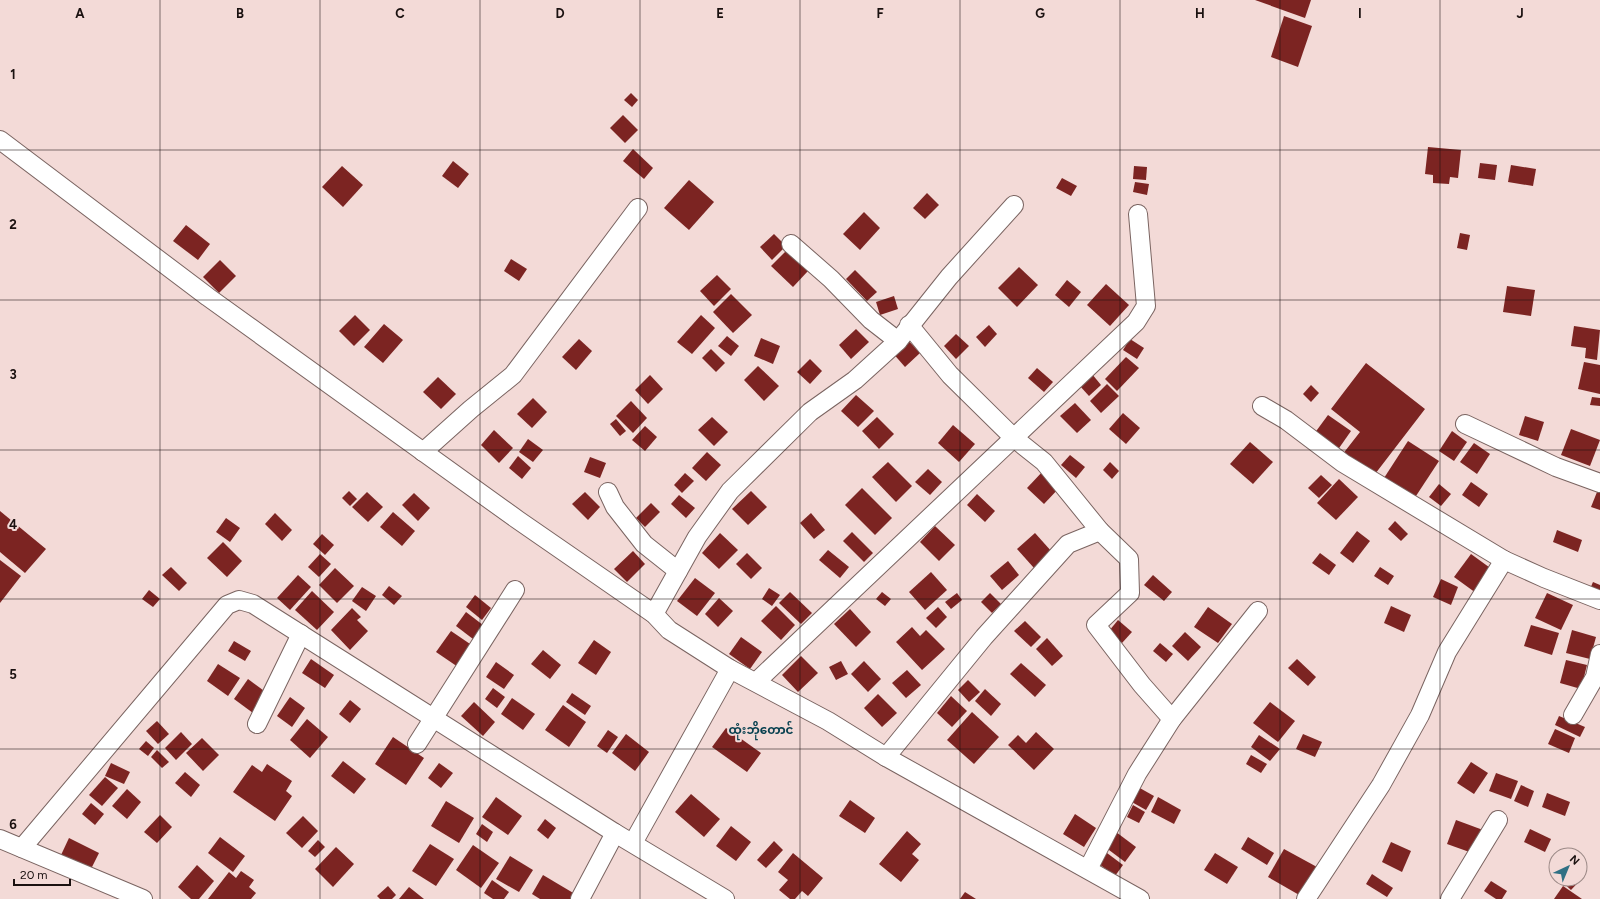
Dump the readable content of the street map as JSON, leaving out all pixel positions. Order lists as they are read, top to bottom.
{
  "districts": ["ထုံးဘိုတောင်"],
  "scale_bar": "20 m",
  "north": "top right",
  "grid": {
    "columns": [
      "A",
      "B",
      "C",
      "D",
      "E",
      "F",
      "G",
      "H",
      "I",
      "J"
    ],
    "rows": [
      "1",
      "2",
      "3",
      "4",
      "5",
      "6"
    ]
  }
}
